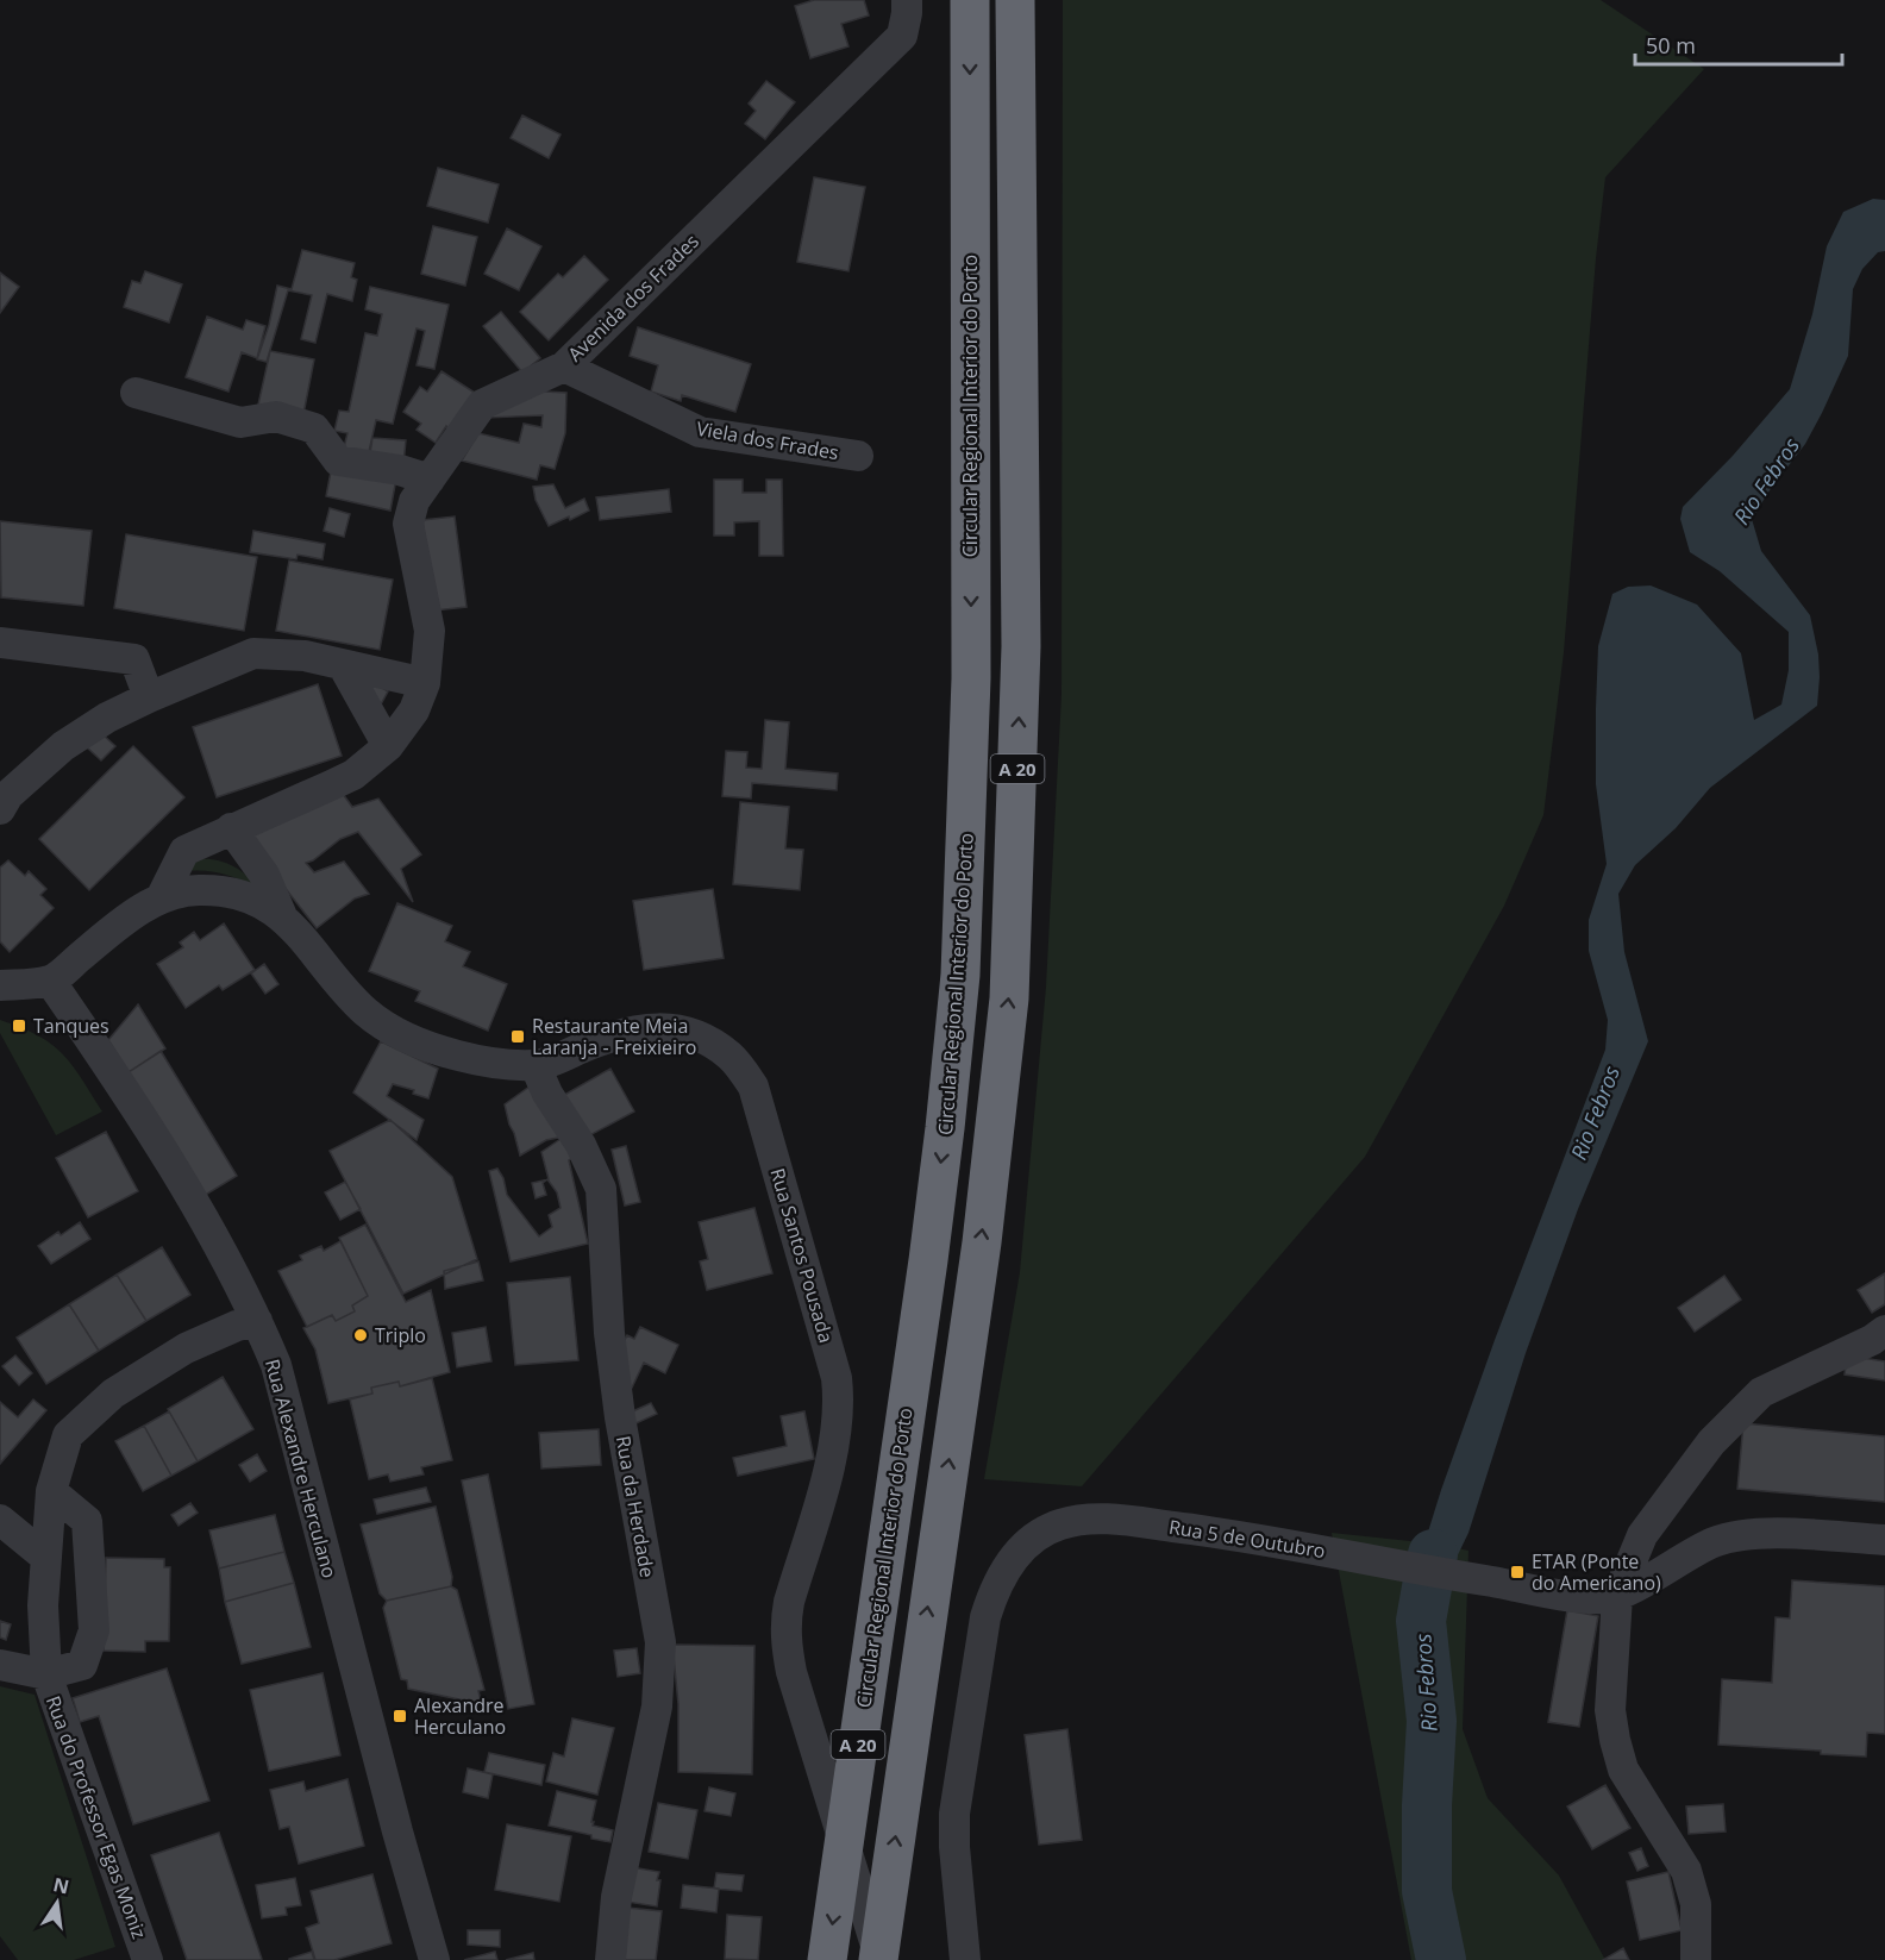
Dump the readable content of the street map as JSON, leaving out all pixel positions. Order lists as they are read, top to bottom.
{
  "streets": {
    "highway": ["Circular Regional Interior do Porto", "A 20"],
    "street": [
      "Avenida dos Frades",
      "Viela dos Frades",
      "Rua Santos Pousada",
      "Rua Alexandre Herculano",
      "Rua da Herdade",
      "Rua 5 de Outubro",
      "Rua do Professor Egas Moniz"
    ]
  },
  "crossings": [
    ["Avenida dos Frades", "Viela dos Frades"],
    ["Avenida dos Frades", "Rua Santos Pousada"],
    ["A 20", "Rua Santos Pousada"],
    ["Rua Santos Pousada", "Rua Alexandre Herculano"],
    ["Rua Santos Pousada", "Rua da Herdade"],
    ["Rua Alexandre Herculano", "Rua do Professor Egas Moniz"]
  ],
  "water": ["Rio Febros"],
  "places": {
    "transit": [
      "Tanques",
      "Restaurante Meia Laranja - Freixieiro",
      "ETAR (Ponte do Americano)",
      "Alexandre Herculano"
    ],
    "other": ["Triplo"]
  },
  "scale_bar": "50 m",
  "north": "top"
}
